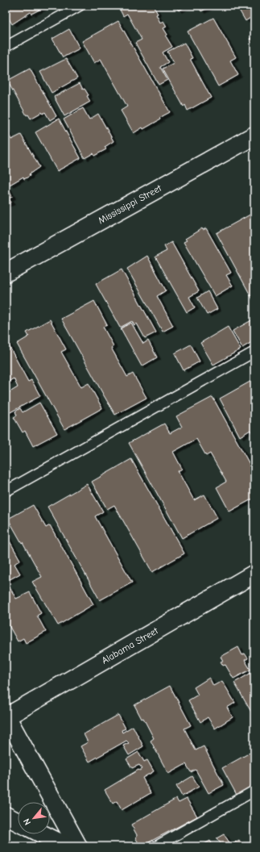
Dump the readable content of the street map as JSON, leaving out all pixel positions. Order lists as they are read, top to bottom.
{
  "streets": {
    "street": ["Mississippi Street", "Alabama Street"]
  },
  "north": "bottom left"
}
